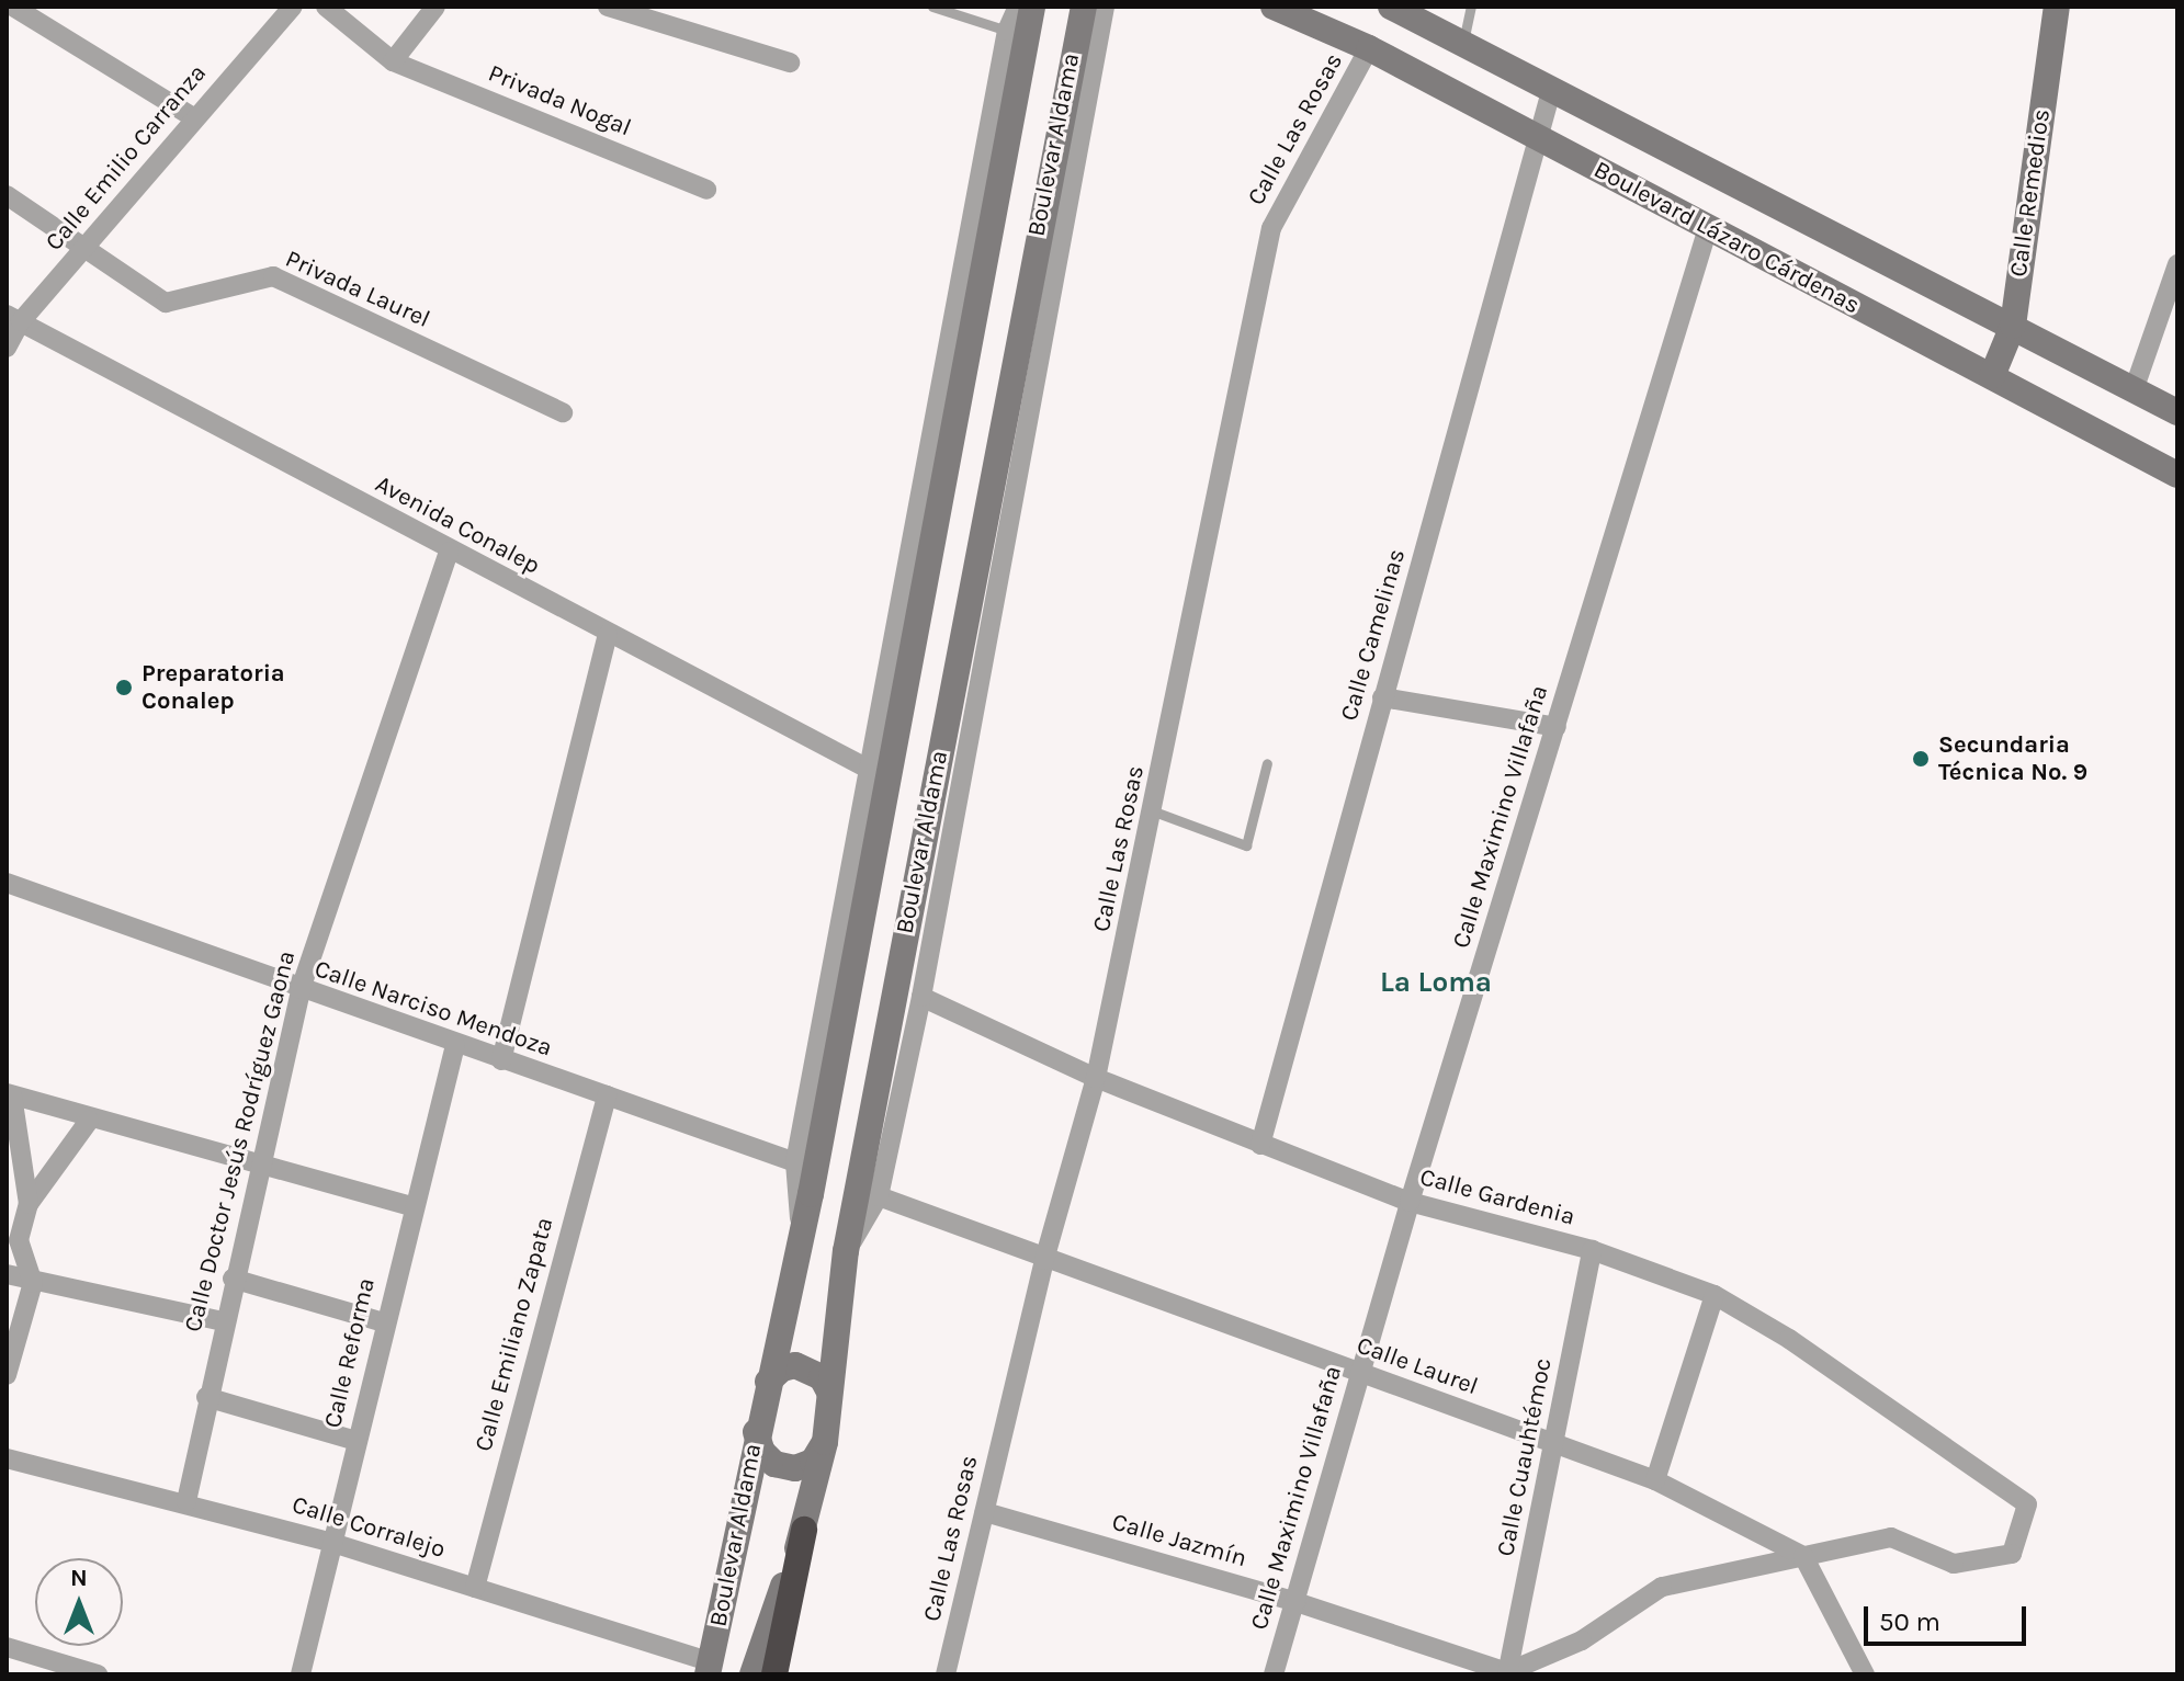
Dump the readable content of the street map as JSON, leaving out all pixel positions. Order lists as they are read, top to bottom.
{
  "streets": {
    "street": [
      "Privada Nogal",
      "Calle Las Rosas",
      "Boulevar Aldama",
      "Calle Emilio Carranza",
      "Calle Remedios",
      "Boulevard Lázaro Cárdenas",
      "Privada Laurel",
      "Avenida Conalep",
      "Calle Camelinas",
      "Calle Maximino Villafaña",
      "Calle Narciso Mendoza",
      "Calle Doctor Jesús Rodríguez Gaona",
      "Calle Gardenia",
      "Calle Emiliano Zapata",
      "Calle Reforma",
      "Calle Laurel",
      "Calle Cuauhtémoc",
      "Calle Corralejo",
      "Calle Jazmín"
    ]
  },
  "crossings": [
    ["Calle Las Rosas", "Boulevard Lázaro Cárdenas"],
    ["Calle Las Rosas", "Calle Gardenia"],
    ["Calle Las Rosas", "Calle Laurel"],
    ["Calle Las Rosas", "Calle Jazmín"],
    ["Boulevar Aldama", "Avenida Conalep"],
    ["Boulevar Aldama", "Calle Narciso Mendoza"],
    ["Boulevar Aldama", "Calle Corralejo"],
    ["Calle Emilio Carranza", "Privada Laurel"],
    ["Calle Emilio Carranza", "Avenida Conalep"],
    ["Calle Remedios", "Boulevard Lázaro Cárdenas"],
    ["Boulevard Lázaro Cárdenas", "Calle Camelinas"],
    ["Boulevard Lázaro Cárdenas", "Calle Maximino Villafaña"],
    ["Avenida Conalep", "Calle Doctor Jesús Rodríguez Gaona"],
    ["Calle Camelinas", "Calle Gardenia"],
    ["Calle Maximino Villafaña", "Calle Gardenia"],
    ["Calle Maximino Villafaña", "Calle Laurel"],
    ["Calle Maximino Villafaña", "Calle Jazmín"],
    ["Calle Narciso Mendoza", "Calle Doctor Jesús Rodríguez Gaona"],
    ["Calle Narciso Mendoza", "Calle Emiliano Zapata"],
    ["Calle Narciso Mendoza", "Calle Reforma"],
    ["Calle Doctor Jesús Rodríguez Gaona", "Calle Corralejo"],
    ["Calle Gardenia", "Calle Laurel"],
    ["Calle Gardenia", "Calle Cuauhtémoc"],
    ["Calle Emiliano Zapata", "Calle Corralejo"],
    ["Calle Reforma", "Calle Corralejo"],
    ["Calle Laurel", "Calle Cuauhtémoc"],
    ["Calle Cuauhtémoc", "Calle Jazmín"]
  ],
  "districts": ["La Loma"],
  "places": ["Preparatoria Conalep", "Secundaria Técnica No. 9"],
  "scale_bar": "50 m",
  "north": "top"
}
